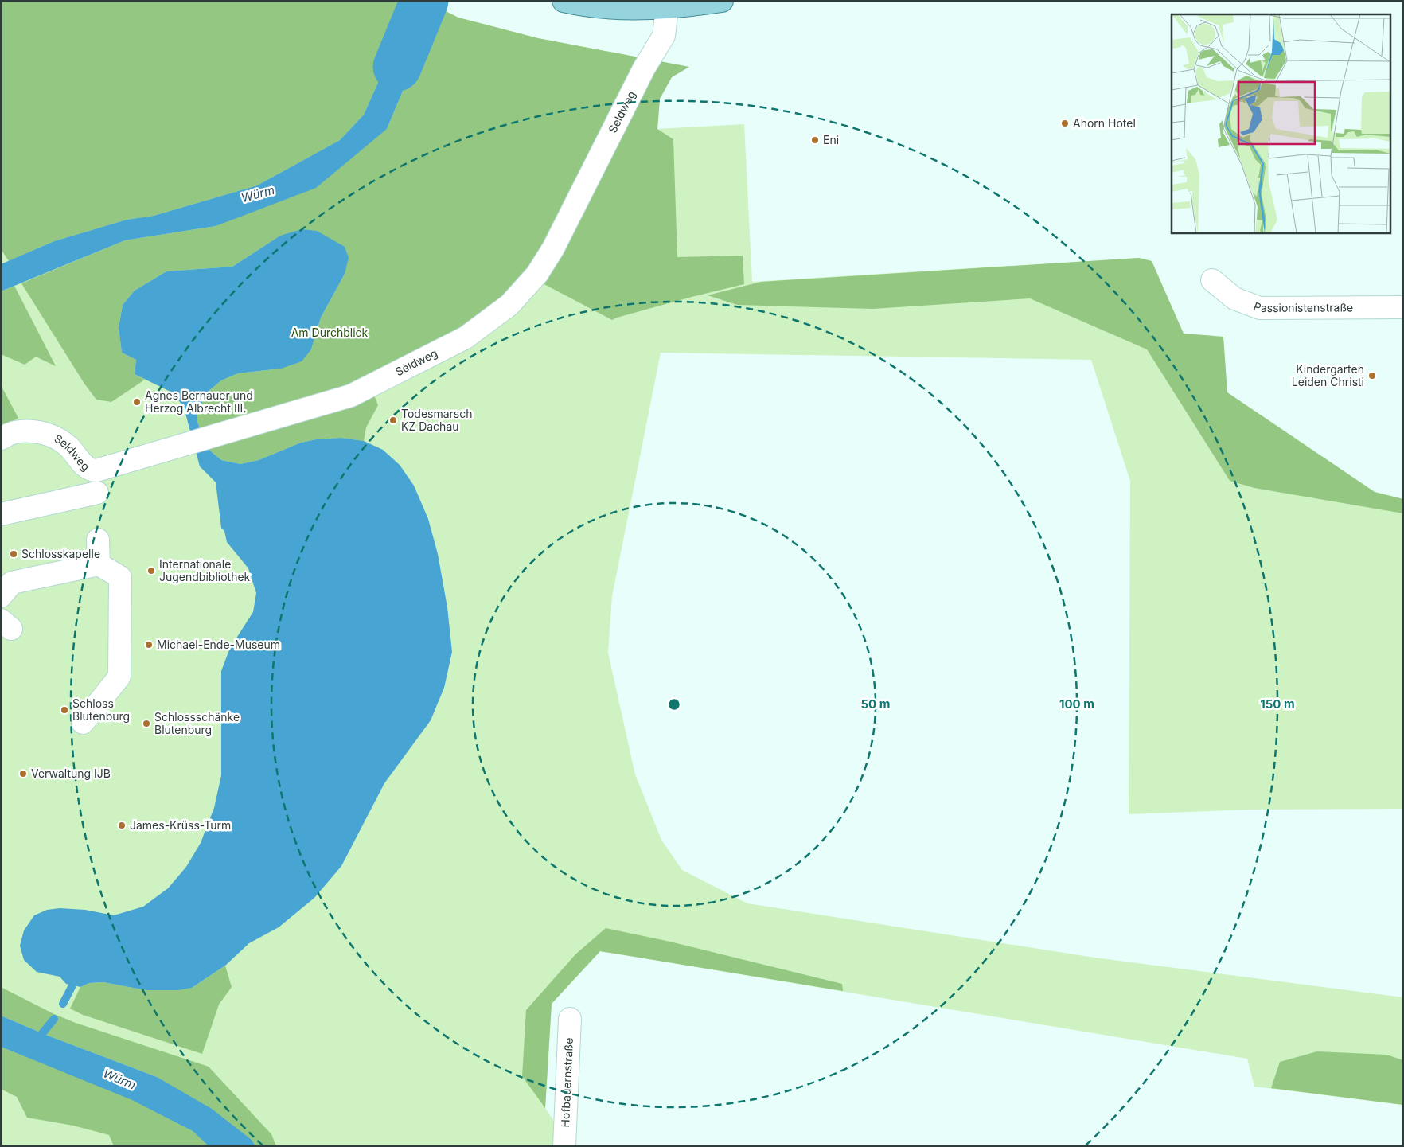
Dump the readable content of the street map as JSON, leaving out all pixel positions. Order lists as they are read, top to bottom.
{
  "streets": {
    "street": ["Seldweg", "Passionistenstraße", "Hofbauernstraße"]
  },
  "water": ["Würm"],
  "parks": ["Am Durchblick"],
  "places": [
    "Ahorn Hotel",
    "Eni",
    "Kindergarten Leiden Christi",
    "Agnes Bernauer und Herzog Albrecht III.",
    "Todesmarsch KZ Dachau",
    "Schlosskapelle",
    "Internationale Jugendbibliothek",
    "Michael-Ende-Museum",
    "Schloss Blutenburg",
    "Schlossschänke Blutenburg",
    "Verwaltung IJB",
    "James-Krüss-Turm"
  ],
  "rings": ["50 m", "100 m", "150 m"]
}
